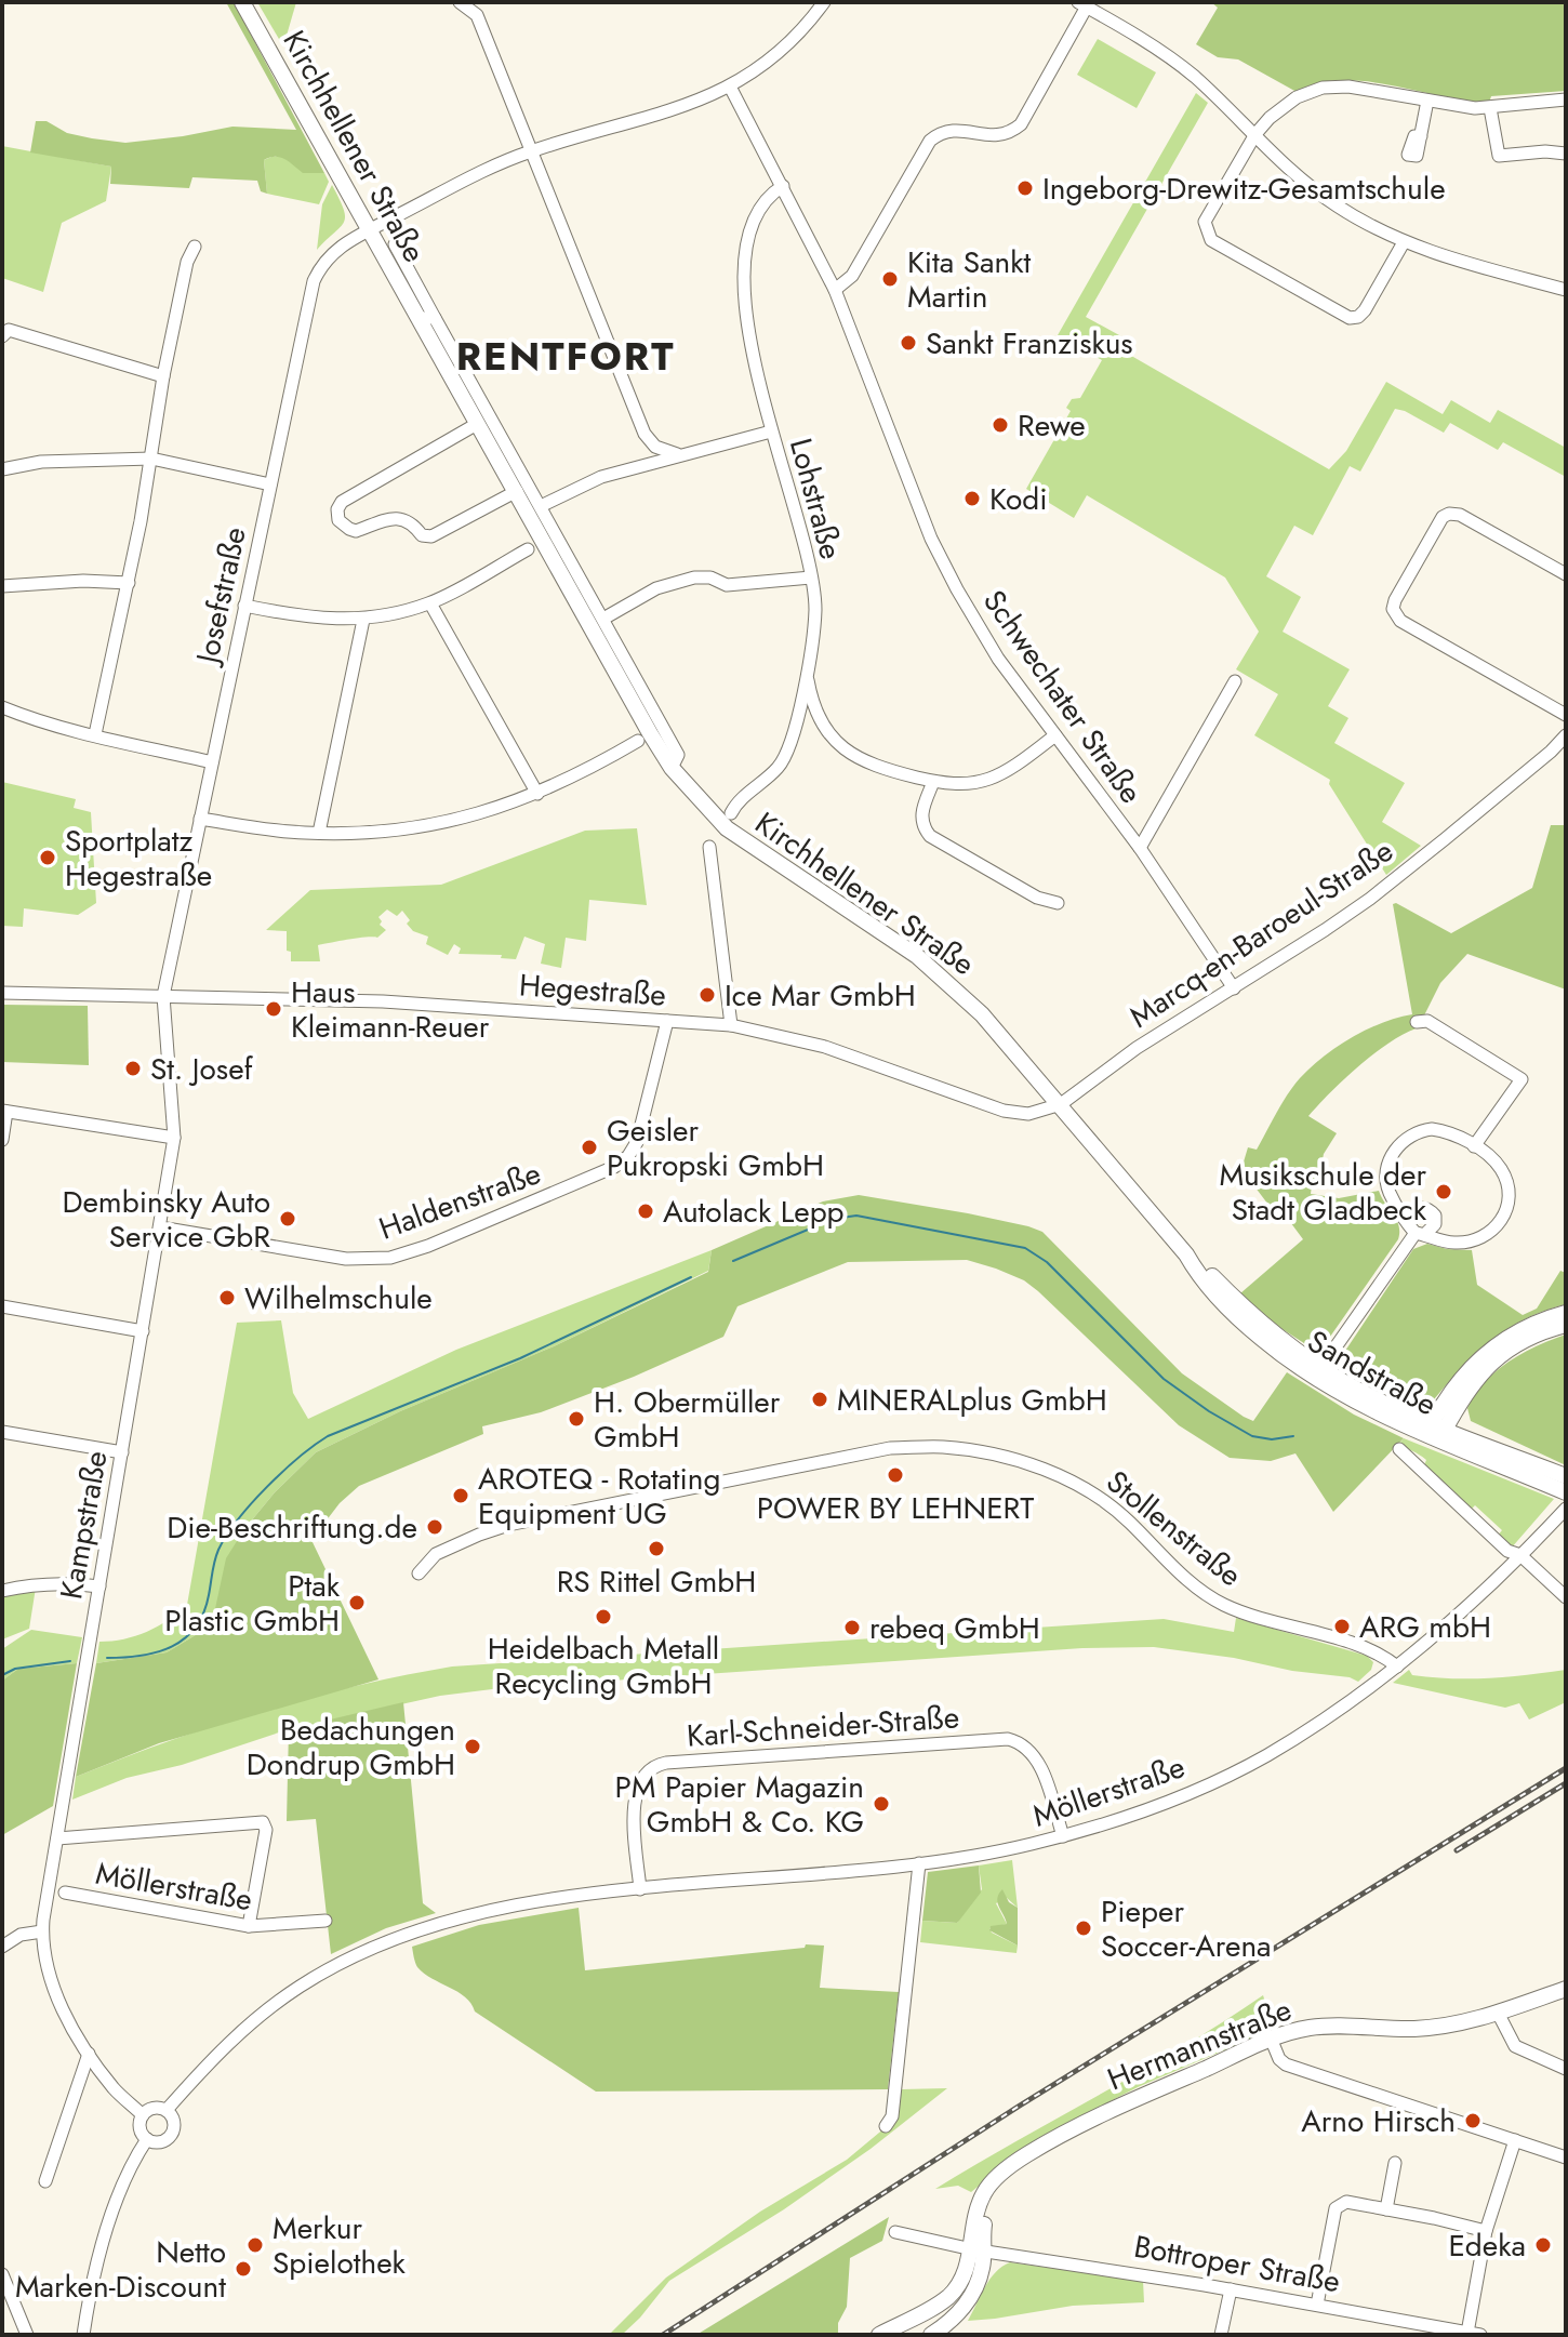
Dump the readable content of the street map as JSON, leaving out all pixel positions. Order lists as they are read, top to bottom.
{
  "streets": {
    "main road": ["Kirchhellener Straße", "Sandstraße", "Hermannstraße"],
    "street": [
      "Lohstraße",
      "Josefstraße",
      "Schwechater Straße",
      "Marcq-en-Baroeul-Straße",
      "Hegestraße",
      "Haldenstraße",
      "Kampstraße",
      "Stollenstraße",
      "Karl-Schneider-Straße",
      "Möllerstraße",
      "Bottroper Straße"
    ]
  },
  "crossings": [
    ["Kirchhellener Straße", "Josefstraße"],
    ["Kirchhellener Straße", "Marcq-en-Baroeul-Straße"],
    ["Kirchhellener Straße", "Hegestraße"],
    ["Kirchhellener Straße", "Sandstraße"],
    ["Lohstraße", "Schwechater Straße"],
    ["Josefstraße", "Schwechater Straße"],
    ["Josefstraße", "Hegestraße"],
    ["Josefstraße", "Kampstraße"],
    ["Schwechater Straße", "Marcq-en-Baroeul-Straße"],
    ["Marcq-en-Baroeul-Straße", "Hegestraße"],
    ["Marcq-en-Baroeul-Straße", "Sandstraße"],
    ["Hegestraße", "Haldenstraße"],
    ["Hegestraße", "Sandstraße"],
    ["Hegestraße", "Kampstraße"],
    ["Haldenstraße", "Kampstraße"],
    ["Kampstraße", "Möllerstraße"],
    ["Stollenstraße", "Möllerstraße"],
    ["Karl-Schneider-Straße", "Möllerstraße"],
    ["Hermannstraße", "Bottroper Straße"]
  ],
  "districts": ["RENTFORT"],
  "places": [
    "Ingeborg-Drewitz-Gesamtschule",
    "Kita Sankt Martin",
    "Sankt Franziskus",
    "Rewe",
    "Kodi",
    "Sportplatz Hegestraße",
    "Ice Mar GmbH",
    "Haus Kleimann-Reuer",
    "St. Josef",
    "Geisler Pukropski GmbH",
    "Musikschule der Stadt Gladbeck",
    "Autolack Lepp",
    "Dembinsky Auto Service GbR",
    "Wilhelmschule",
    "MINERALplus GmbH",
    "H. Obermüller GmbH",
    "POWER BY LEHNERT",
    "AROTEQ - Rotating Equipment UG",
    "Die-Beschriftung.de",
    "RS Rittel GmbH",
    "Ptak Plastic GmbH",
    "Heidelbach Metall Recycling GmbH",
    "ARG mbH",
    "rebeq GmbH",
    "Bedachungen Dondrup GmbH",
    "PM Papier Magazin GmbH & Co. KG",
    "Pieper Soccer-Arena",
    "Arno Hirsch",
    "Merkur Spielothek",
    "Edeka",
    "Netto Marken-Discount"
  ]
}
